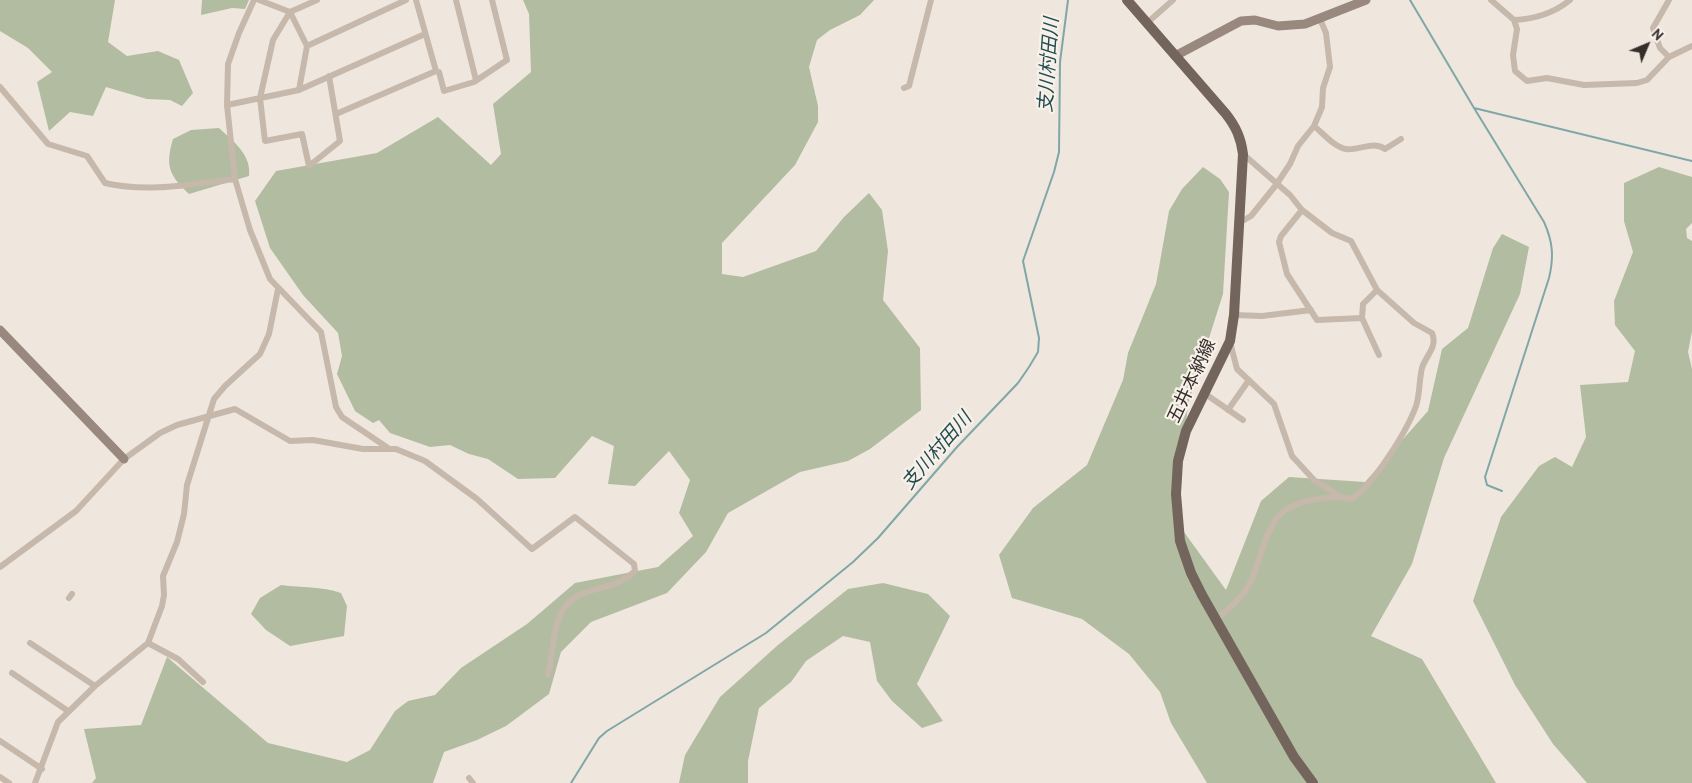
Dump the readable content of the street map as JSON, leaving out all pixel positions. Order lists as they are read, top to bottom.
{
  "streets": {
    "main road": ["五井本納線"]
  },
  "water": ["支川村田川"],
  "north": "top right"
}
